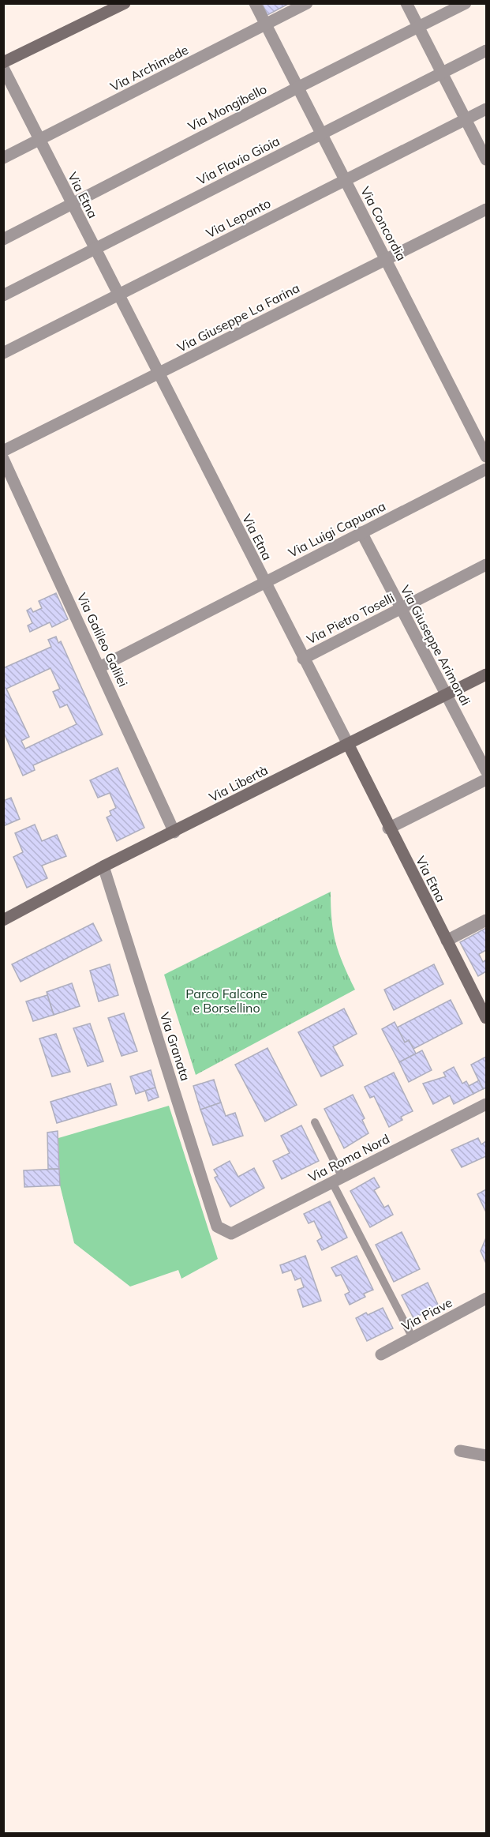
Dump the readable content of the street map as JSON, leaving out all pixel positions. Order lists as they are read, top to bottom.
{
  "streets": {
    "street": [
      "Via Archimede",
      "Via Mongibello",
      "Via Flavio Gioia",
      "Via Etna",
      "Via Lepanto",
      "Via Concordia",
      "Via Giuseppe La Farina",
      "Via Luigi Capuana",
      "Via Pietro Toselli",
      "Via Galileo Galilei",
      "Via Giuseppe Arimondi",
      "Via Libertà",
      "Via Granata",
      "Via Roma Nord",
      "Via Piave"
    ]
  },
  "crossings": [
    ["Via Archimede", "Via Etna"],
    ["Via Archimede", "Via Concordia"],
    ["Via Mongibello", "Via Etna"],
    ["Via Mongibello", "Via Concordia"],
    ["Via Flavio Gioia", "Via Etna"],
    ["Via Flavio Gioia", "Via Concordia"],
    ["Via Etna", "Via Lepanto"],
    ["Via Etna", "Via Giuseppe La Farina"],
    ["Via Etna", "Via Luigi Capuana"],
    ["Via Etna", "Via Pietro Toselli"],
    ["Via Etna", "Via Libertà"],
    ["Via Lepanto", "Via Concordia"],
    ["Via Concordia", "Via Giuseppe La Farina"],
    ["Via Luigi Capuana", "Via Galileo Galilei"],
    ["Via Luigi Capuana", "Via Giuseppe Arimondi"],
    ["Via Pietro Toselli", "Via Giuseppe Arimondi"],
    ["Via Galileo Galilei", "Via Libertà"],
    ["Via Giuseppe Arimondi", "Via Libertà"],
    ["Via Libertà", "Via Granata"],
    ["Via Granata", "Via Roma Nord"]
  ],
  "parks": ["Parco Falcone e Borsellino"]
}
